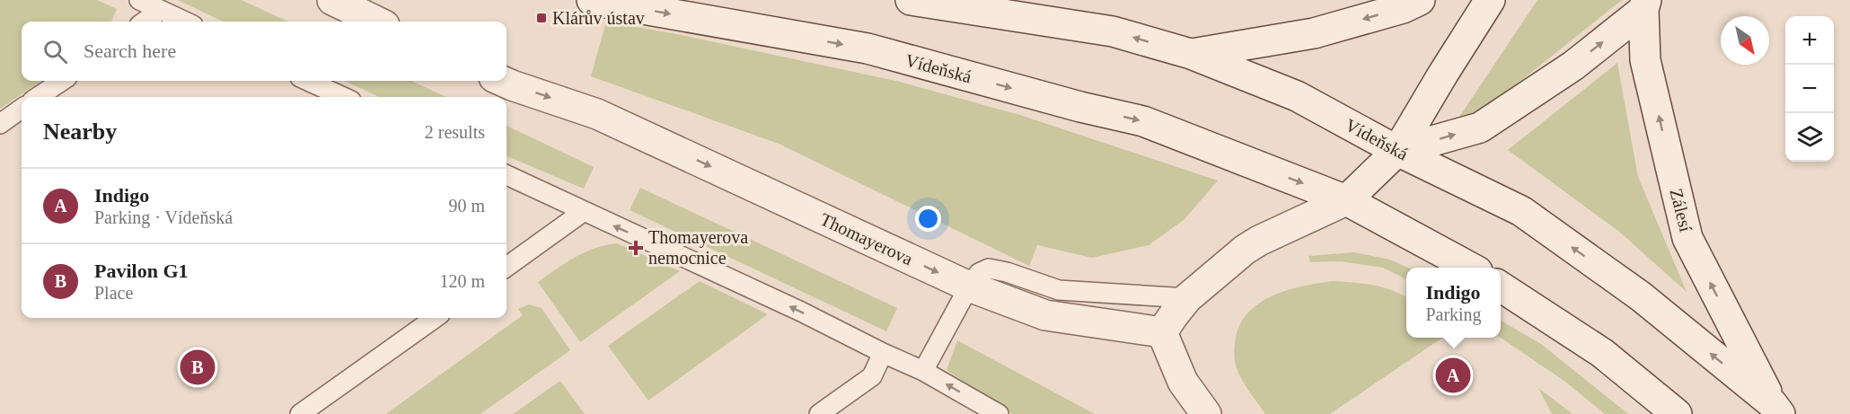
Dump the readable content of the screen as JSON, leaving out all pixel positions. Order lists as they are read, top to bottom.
{
  "streets": {
    "main road": ["Vídeňská", "Zálesí", "Thomayerova"]
  },
  "crossings": [
    ["Vídeňská", "Zálesí"]
  ],
  "one_way": ["Zálesí", "Thomayerova"],
  "places": {
    "transit": ["Klárův ústav"],
    "health": ["Thomayerova nemocnice"]
  },
  "north": "bottom right",
  "page": {
    "map_buttons": ["+", "−"],
    "search": "Search here",
    "heading": ["Nearby", "2 results"],
    "list": [
      {
        "mark": "A",
        "name": "Indigo",
        "note": "Parking · Vídeňská",
        "value": "90 m"
      },
      {
        "mark": "B",
        "name": "Pavilon G1",
        "note": "Place",
        "value": "120 m"
      }
    ],
    "popup": ["Indigo", "Parking"],
    "pins": ["B", "A"]
  }
}
